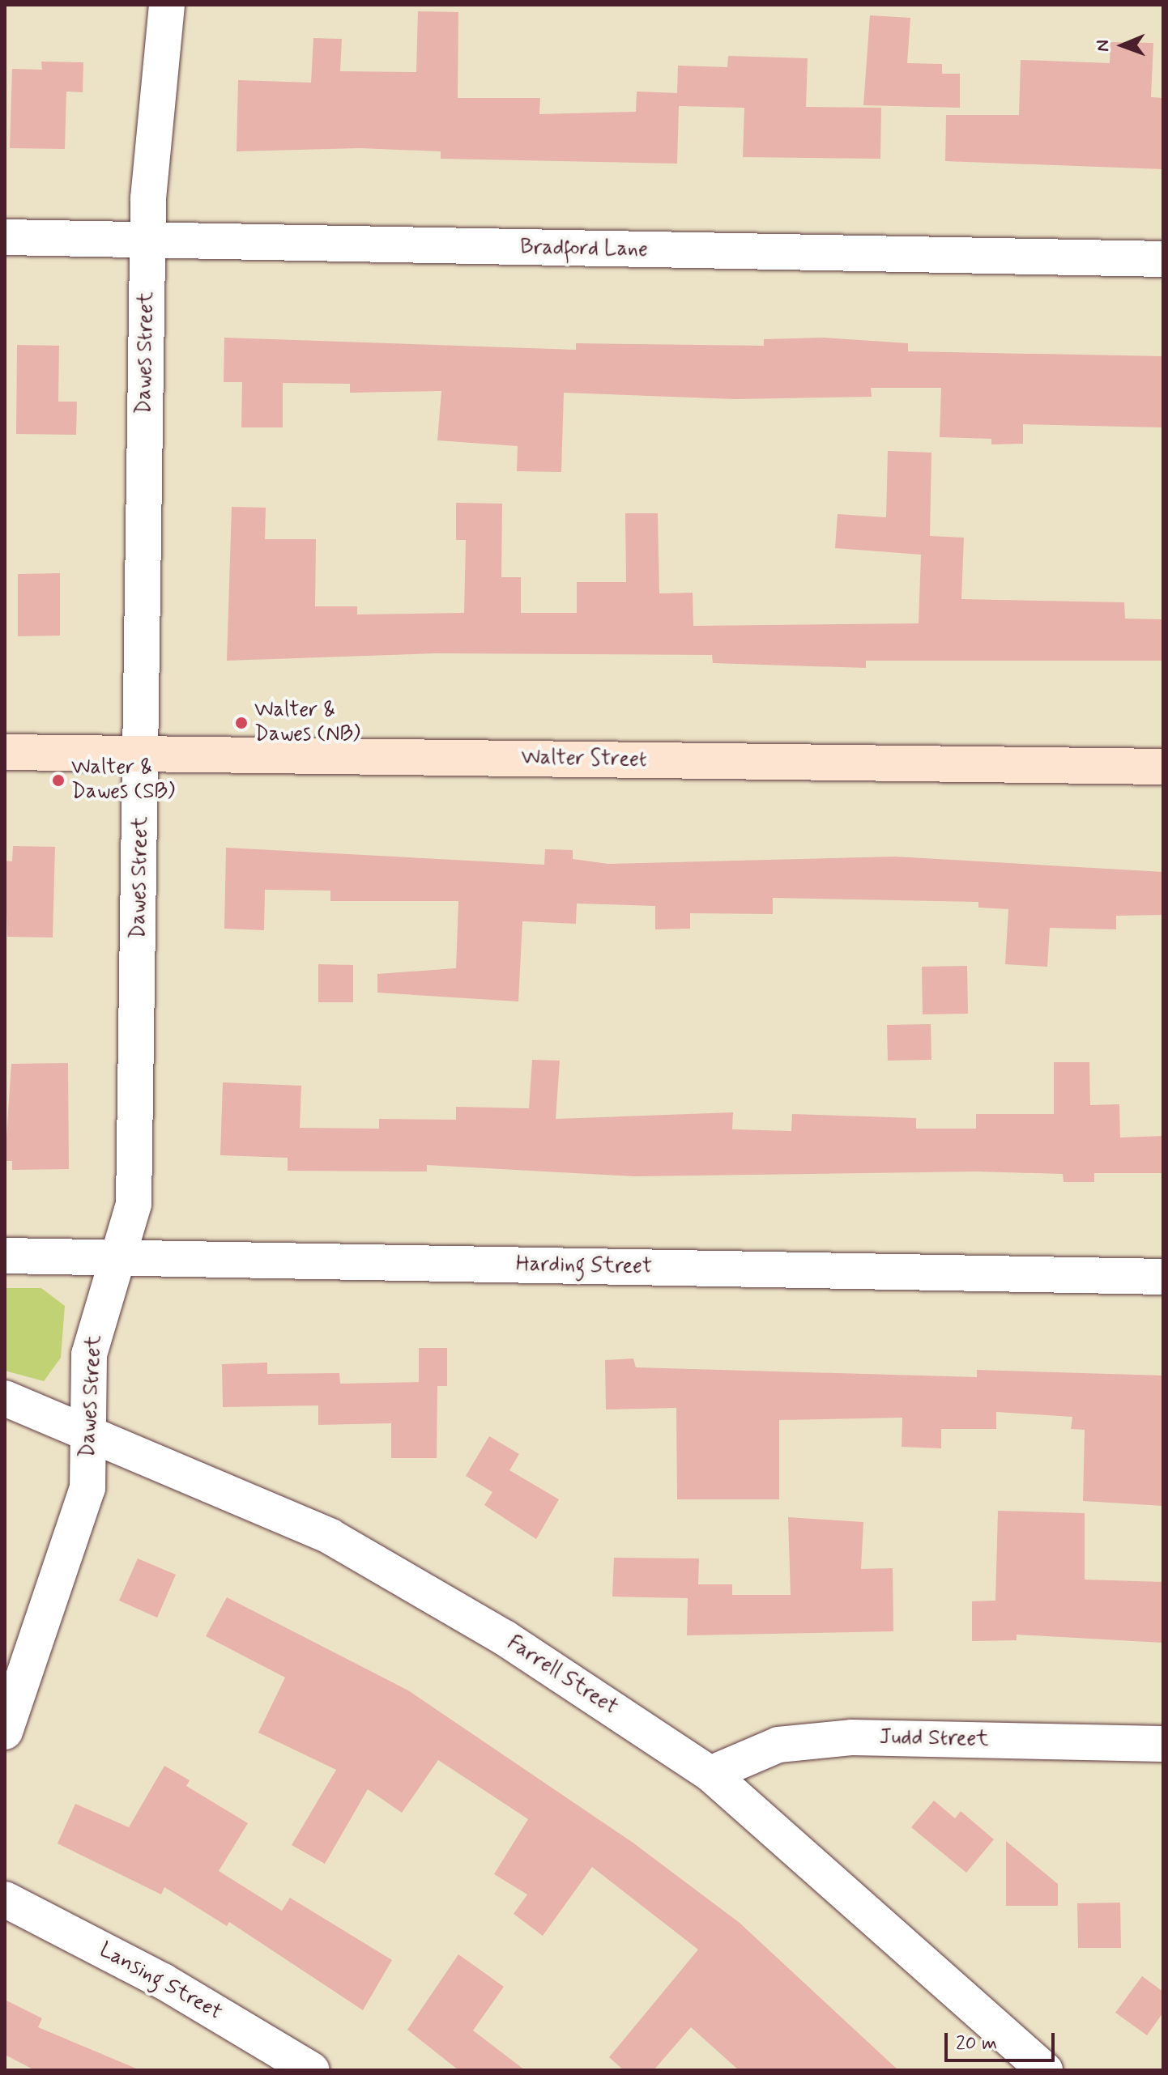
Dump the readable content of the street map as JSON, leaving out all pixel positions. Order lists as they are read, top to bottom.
{
  "streets": {
    "street": [
      "Bradford Lane",
      "Dawes Street",
      "Walter Street",
      "Harding Street",
      "Farrell Street",
      "Judd Street",
      "Lansing Street"
    ]
  },
  "crossings": [
    ["Bradford Lane", "Dawes Street"],
    ["Dawes Street", "Walter Street"],
    ["Dawes Street", "Harding Street"],
    ["Dawes Street", "Farrell Street"],
    ["Farrell Street", "Judd Street"]
  ],
  "places": ["Walter & Dawes (NB)", "Walter & Dawes (SB)"],
  "scale_bar": "20 m",
  "north": "left"
}
